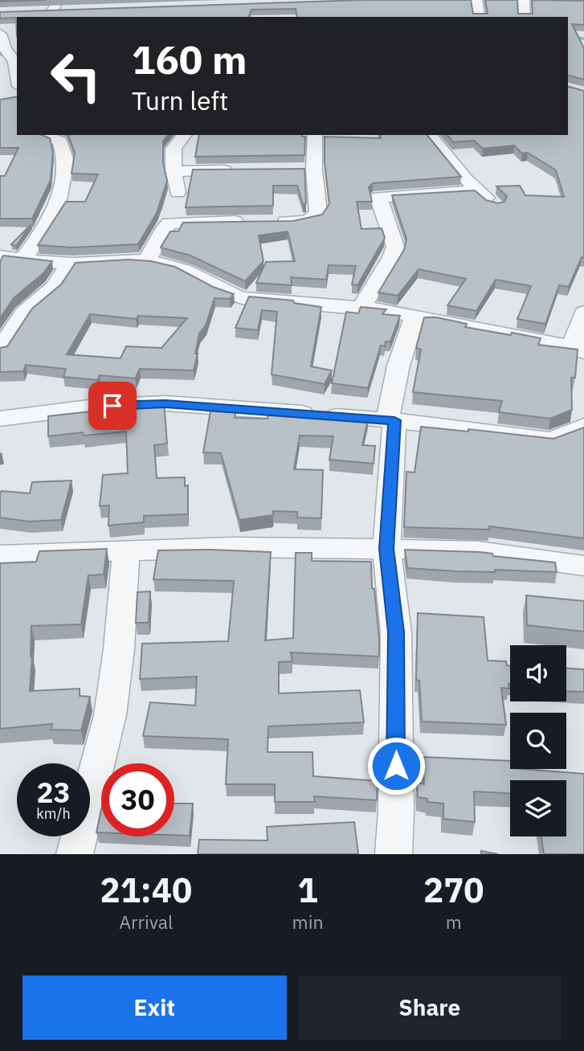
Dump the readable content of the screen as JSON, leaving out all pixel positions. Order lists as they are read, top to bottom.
{
  "page": {
    "turn": ["160 m", "Turn left"],
    "speed": "23 km/h",
    "limit": "30",
    "eta": [
      "21:40",
      "Arrival",
      "1",
      "min",
      "270",
      "m"
    ],
    "buttons": ["Exit", "Share"]
  }
}
